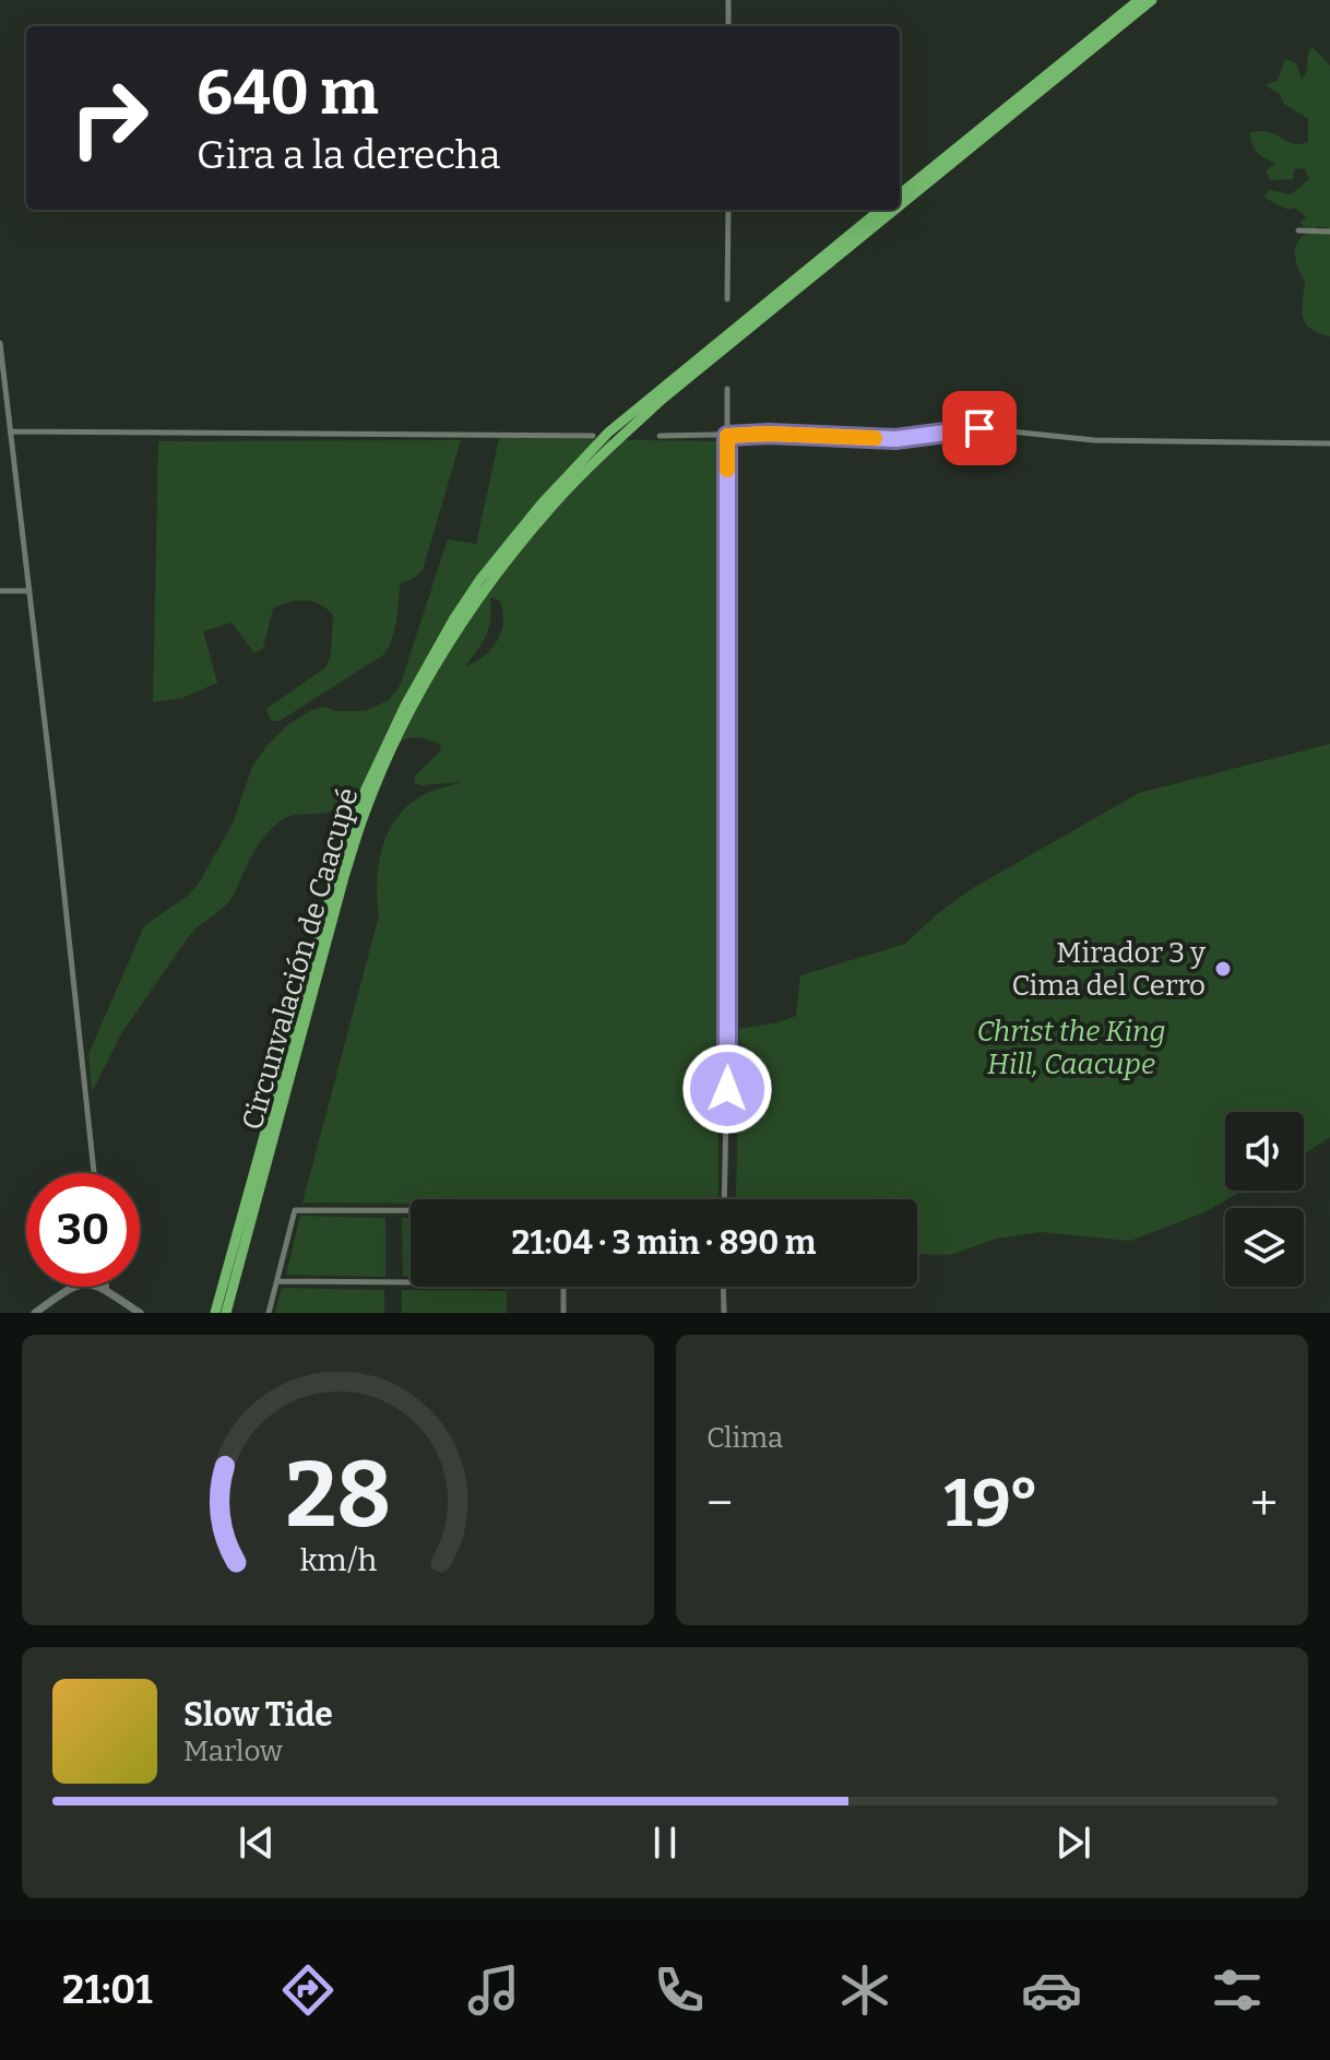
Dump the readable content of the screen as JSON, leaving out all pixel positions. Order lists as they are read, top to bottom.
{
  "streets": {
    "highway": ["Circunvalación de Caacupé"]
  },
  "parks": ["Christ the King Hill, Caacupe"],
  "places": ["Mirador 3 y Cima del Cerro"],
  "page": {
    "turn": ["640 m", "Gira a la derecha"],
    "limit": "30",
    "trip": "21:04 · 3 min · 890 m",
    "tile": "Clima",
    "heat": ["−", "19°", "+"],
    "song": ["Slow Tide", "Marlow"],
    "tabs": "21:01",
    "gauge": ["28", "km/h"]
  }
}
